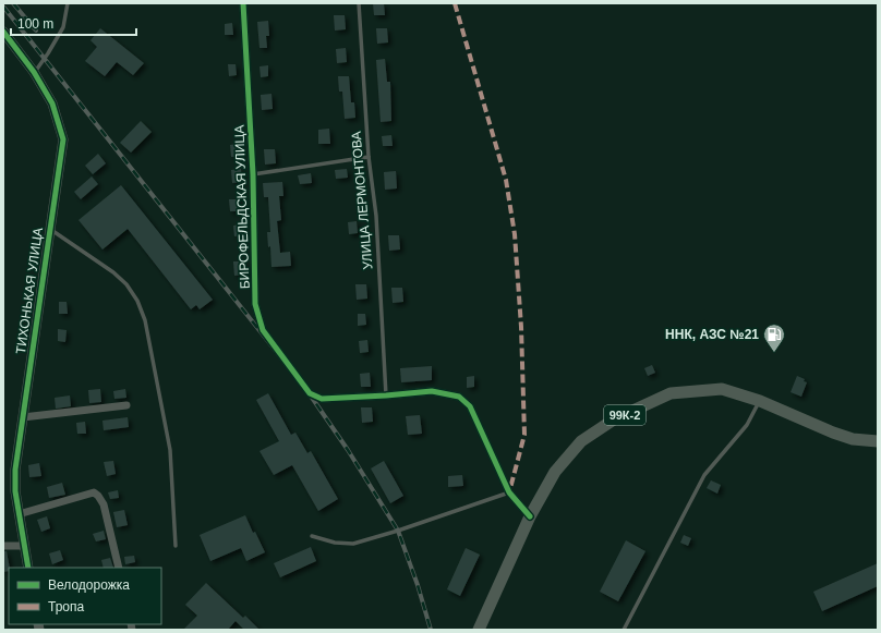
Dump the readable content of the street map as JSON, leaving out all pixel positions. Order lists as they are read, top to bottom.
{
  "streets": {
    "main road": ["99К-2"],
    "street": ["БИРОФЕЛЬДСКАЯ УЛИЦА", "ТИХОНЬКАЯ УЛИЦА"],
    "lane": ["УЛИЦА ЛЕРМОНТОВА"]
  },
  "crossings": [
    ["УЛИЦА ЛЕРМОНТОВА", "БИРОФЕЛЬДСКАЯ УЛИЦА"]
  ],
  "places": {
    "fuel station": ["ННК, АЗС №21"]
  },
  "legend": ["Велодорожка", "Тропа"],
  "scale_bar": "100 m"
}
